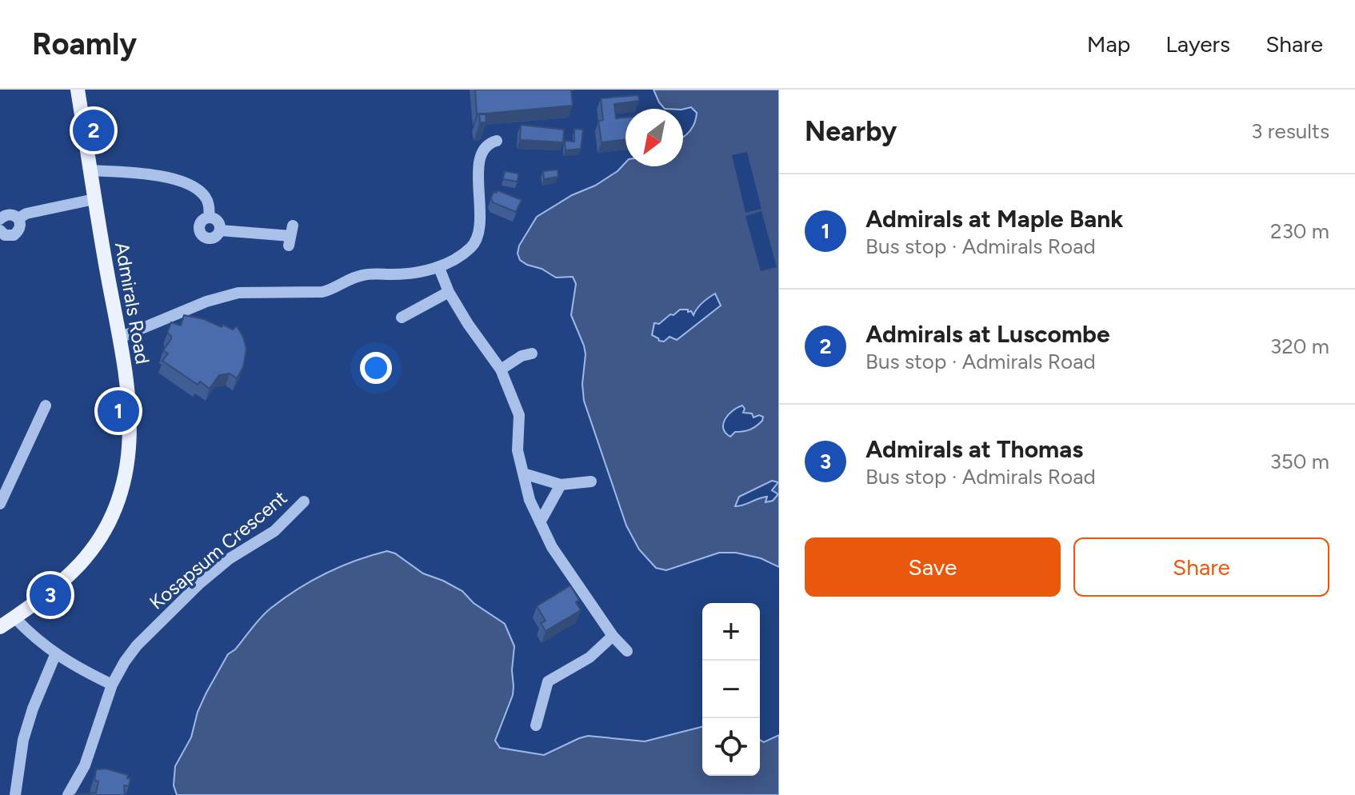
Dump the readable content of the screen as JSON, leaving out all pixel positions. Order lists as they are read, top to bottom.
{
  "streets": {
    "main road": ["Admirals Road"],
    "street": ["Kosapsum Crescent"]
  },
  "north": "bottom left",
  "page": {
    "header": "Roamly",
    "nav": ["Map", "Layers", "Share"],
    "heading": ["Nearby", "3 results"],
    "pins": ["2", "1", "3"],
    "list": [
      {
        "mark": "1",
        "name": "Admirals at Maple Bank",
        "note": "Bus stop · Admirals Road",
        "value": "230 m"
      },
      {
        "mark": "2",
        "name": "Admirals at Luscombe",
        "note": "Bus stop · Admirals Road",
        "value": "320 m"
      },
      {
        "mark": "3",
        "name": "Admirals at Thomas",
        "note": "Bus stop · Admirals Road",
        "value": "350 m"
      }
    ],
    "buttons": ["Save", "Share"],
    "map_buttons": ["+", "−"]
  }
}
